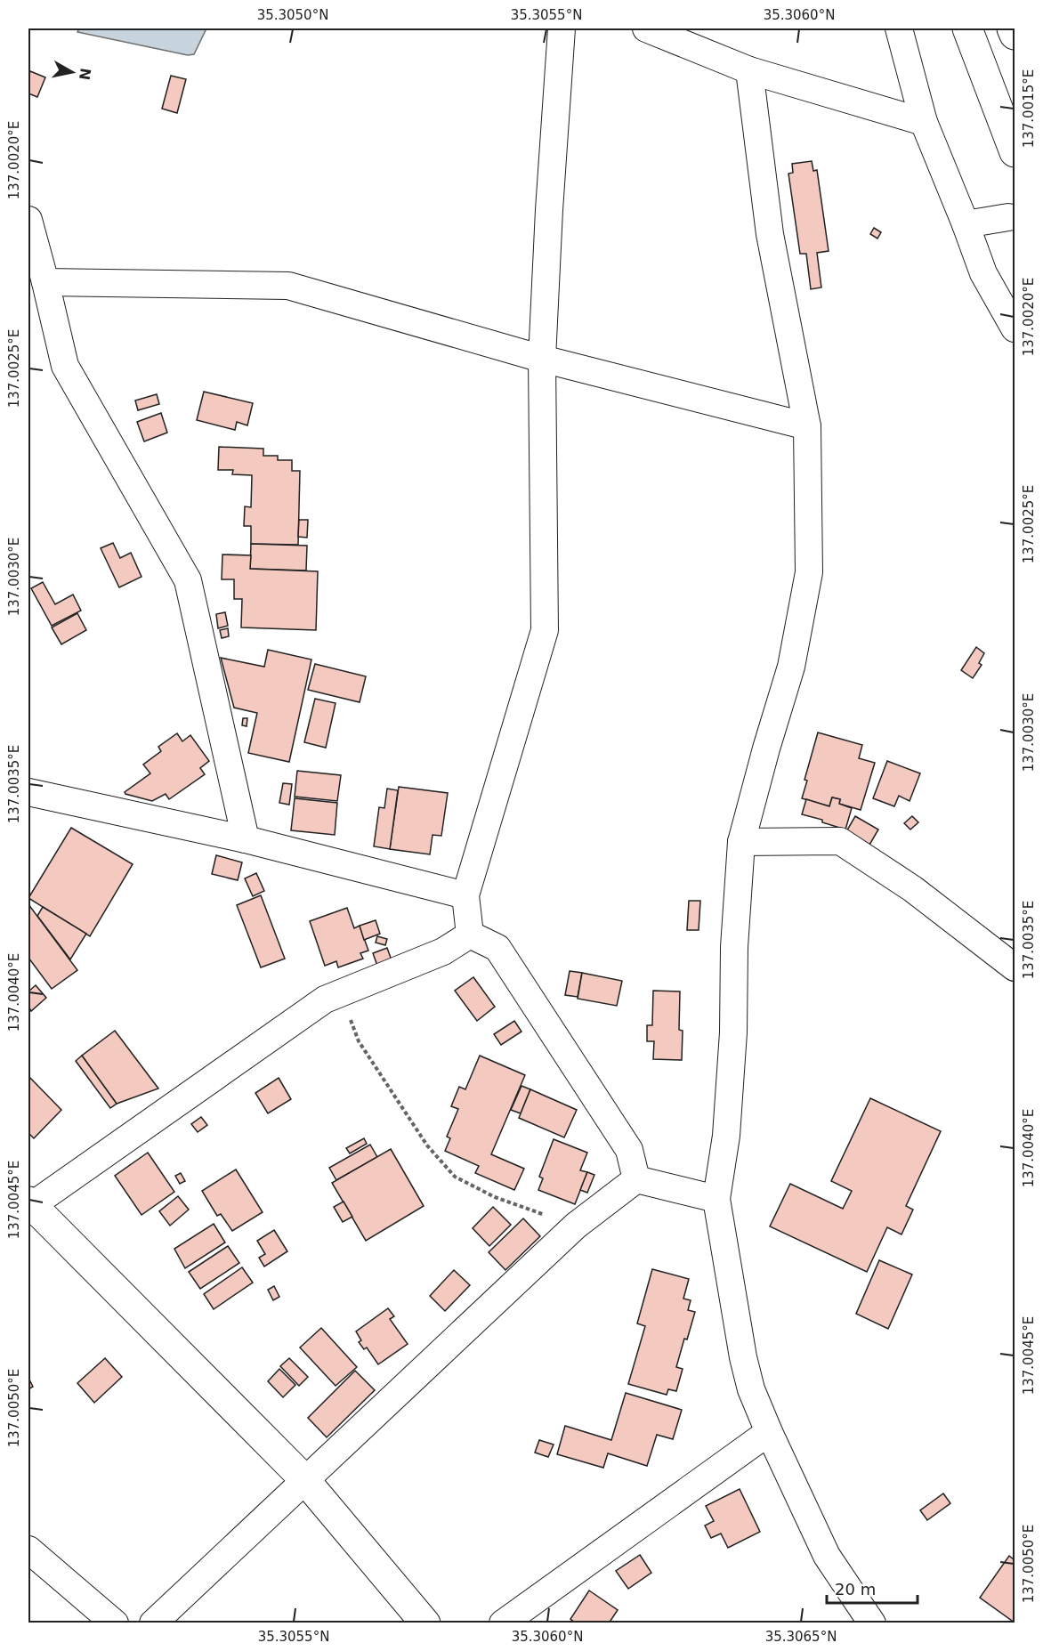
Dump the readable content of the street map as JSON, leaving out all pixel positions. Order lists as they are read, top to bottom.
{
  "scale_bar": "20 m",
  "north": "right",
  "coordinates": [
    "35.3050°N",
    "35.3055°N",
    "35.3060°N",
    "137.0015°E",
    "137.0020°E",
    "137.0025°E",
    "137.0030°E",
    "137.0035°E",
    "137.0040°E",
    "137.0045°E",
    "137.0050°E",
    "35.3065°N"
  ]
}
